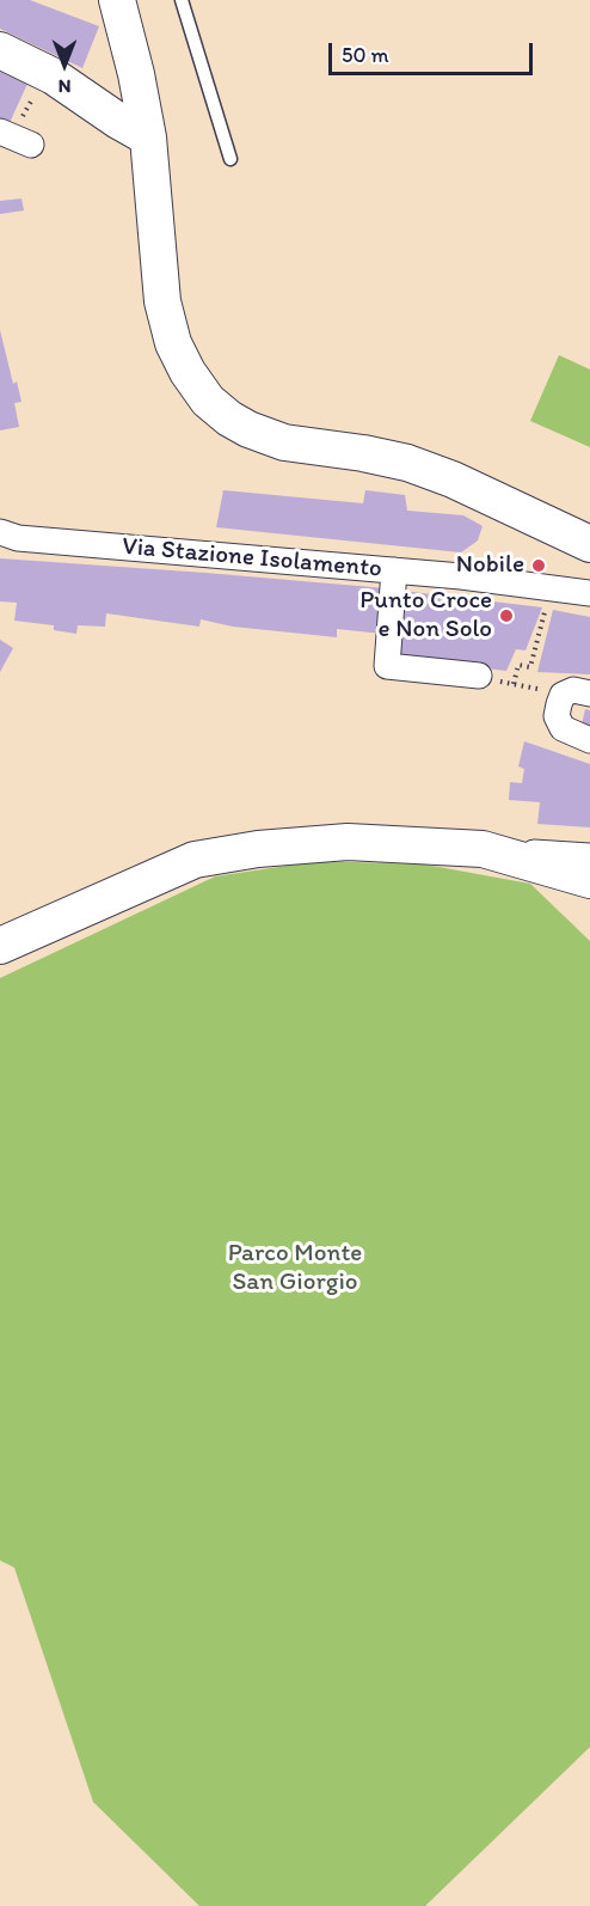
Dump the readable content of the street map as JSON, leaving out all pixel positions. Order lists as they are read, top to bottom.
{
  "streets": {
    "street": ["Via Stazione Isolamento"]
  },
  "parks": ["Parco Monte San Giorgio"],
  "places": ["Nobile", "Punto Croce e Non Solo"],
  "scale_bar": "50 m",
  "north": "bottom"
}
